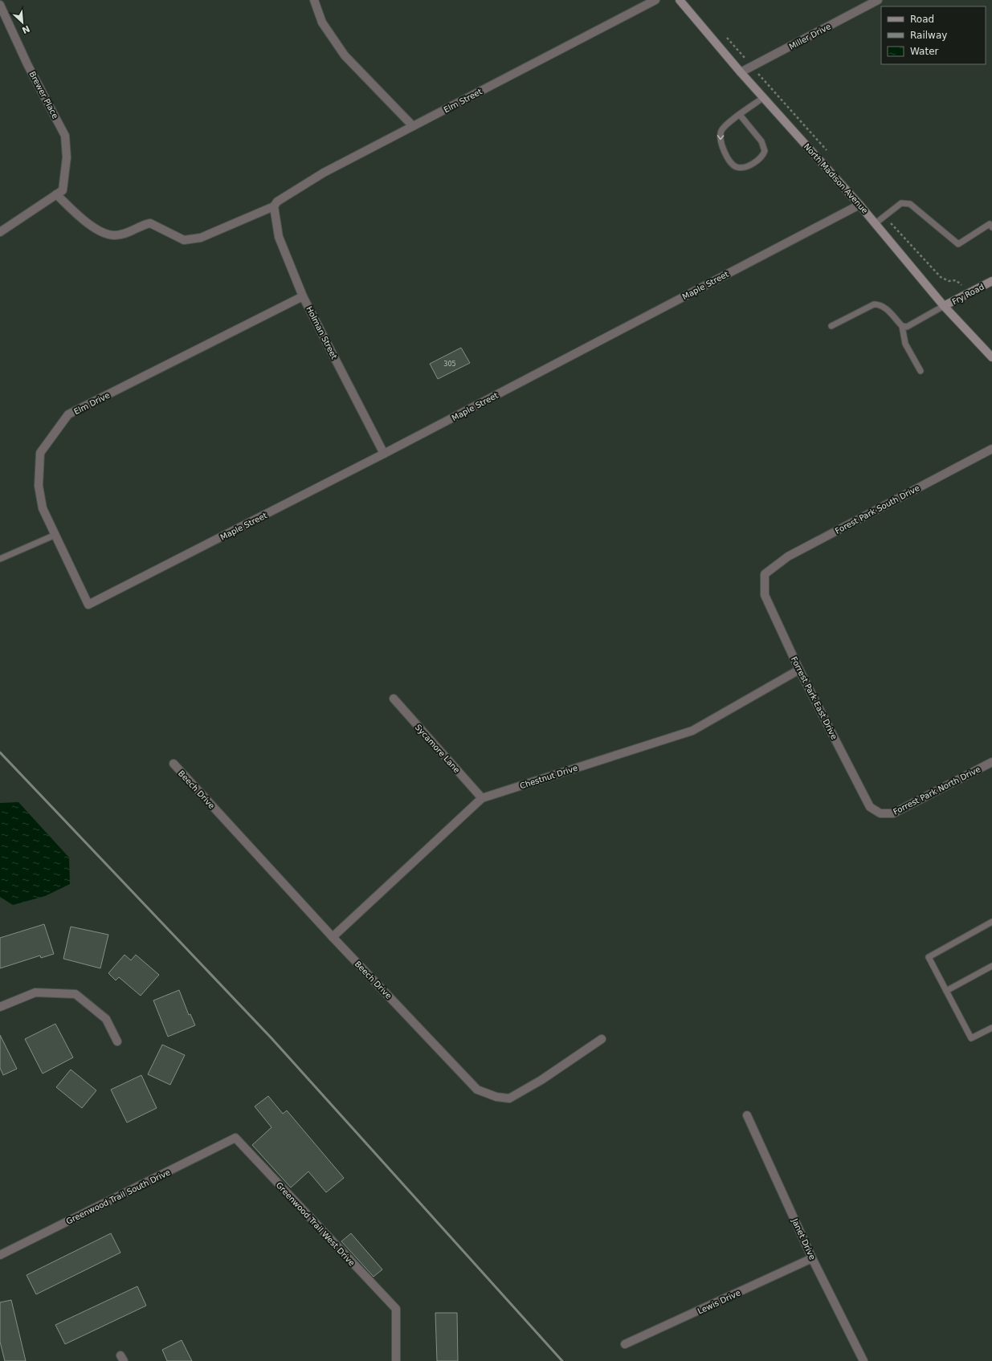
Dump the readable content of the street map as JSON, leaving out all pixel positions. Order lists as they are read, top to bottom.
{
  "streets": {
    "main road": ["North Madison Avenue", "Fry Road"],
    "street": [
      "Miller Drive",
      "Brewer Place",
      "Elm Street",
      "Maple Street",
      "Holman Street",
      "Elm Drive",
      "Forest Park South Drive",
      "Forrest Park East Drive",
      "Sycamore Lane",
      "Chestnut Drive",
      "Beech Drive",
      "Forrest Park North Drive",
      "Greenwood Trail South Drive",
      "Greenwood Trail West Drive",
      "Janet Drive",
      "Lewis Drive"
    ]
  },
  "crossings": [
    ["Miller Drive", "North Madison Avenue"],
    ["Elm Street", "Holman Street"],
    ["North Madison Avenue", "Maple Street"],
    ["North Madison Avenue", "Fry Road"],
    ["Maple Street", "Holman Street"],
    ["Maple Street", "Elm Drive"],
    ["Holman Street", "Elm Drive"],
    ["Forest Park South Drive", "Forrest Park East Drive"],
    ["Forrest Park East Drive", "Chestnut Drive"],
    ["Forrest Park East Drive", "Forrest Park North Drive"],
    ["Sycamore Lane", "Chestnut Drive"],
    ["Chestnut Drive", "Beech Drive"],
    ["Greenwood Trail South Drive", "Greenwood Trail West Drive"],
    ["Janet Drive", "Lewis Drive"]
  ],
  "house_numbers": ["305"],
  "legend": ["Road", "Railway", "Water"],
  "north": "bottom right"
}
